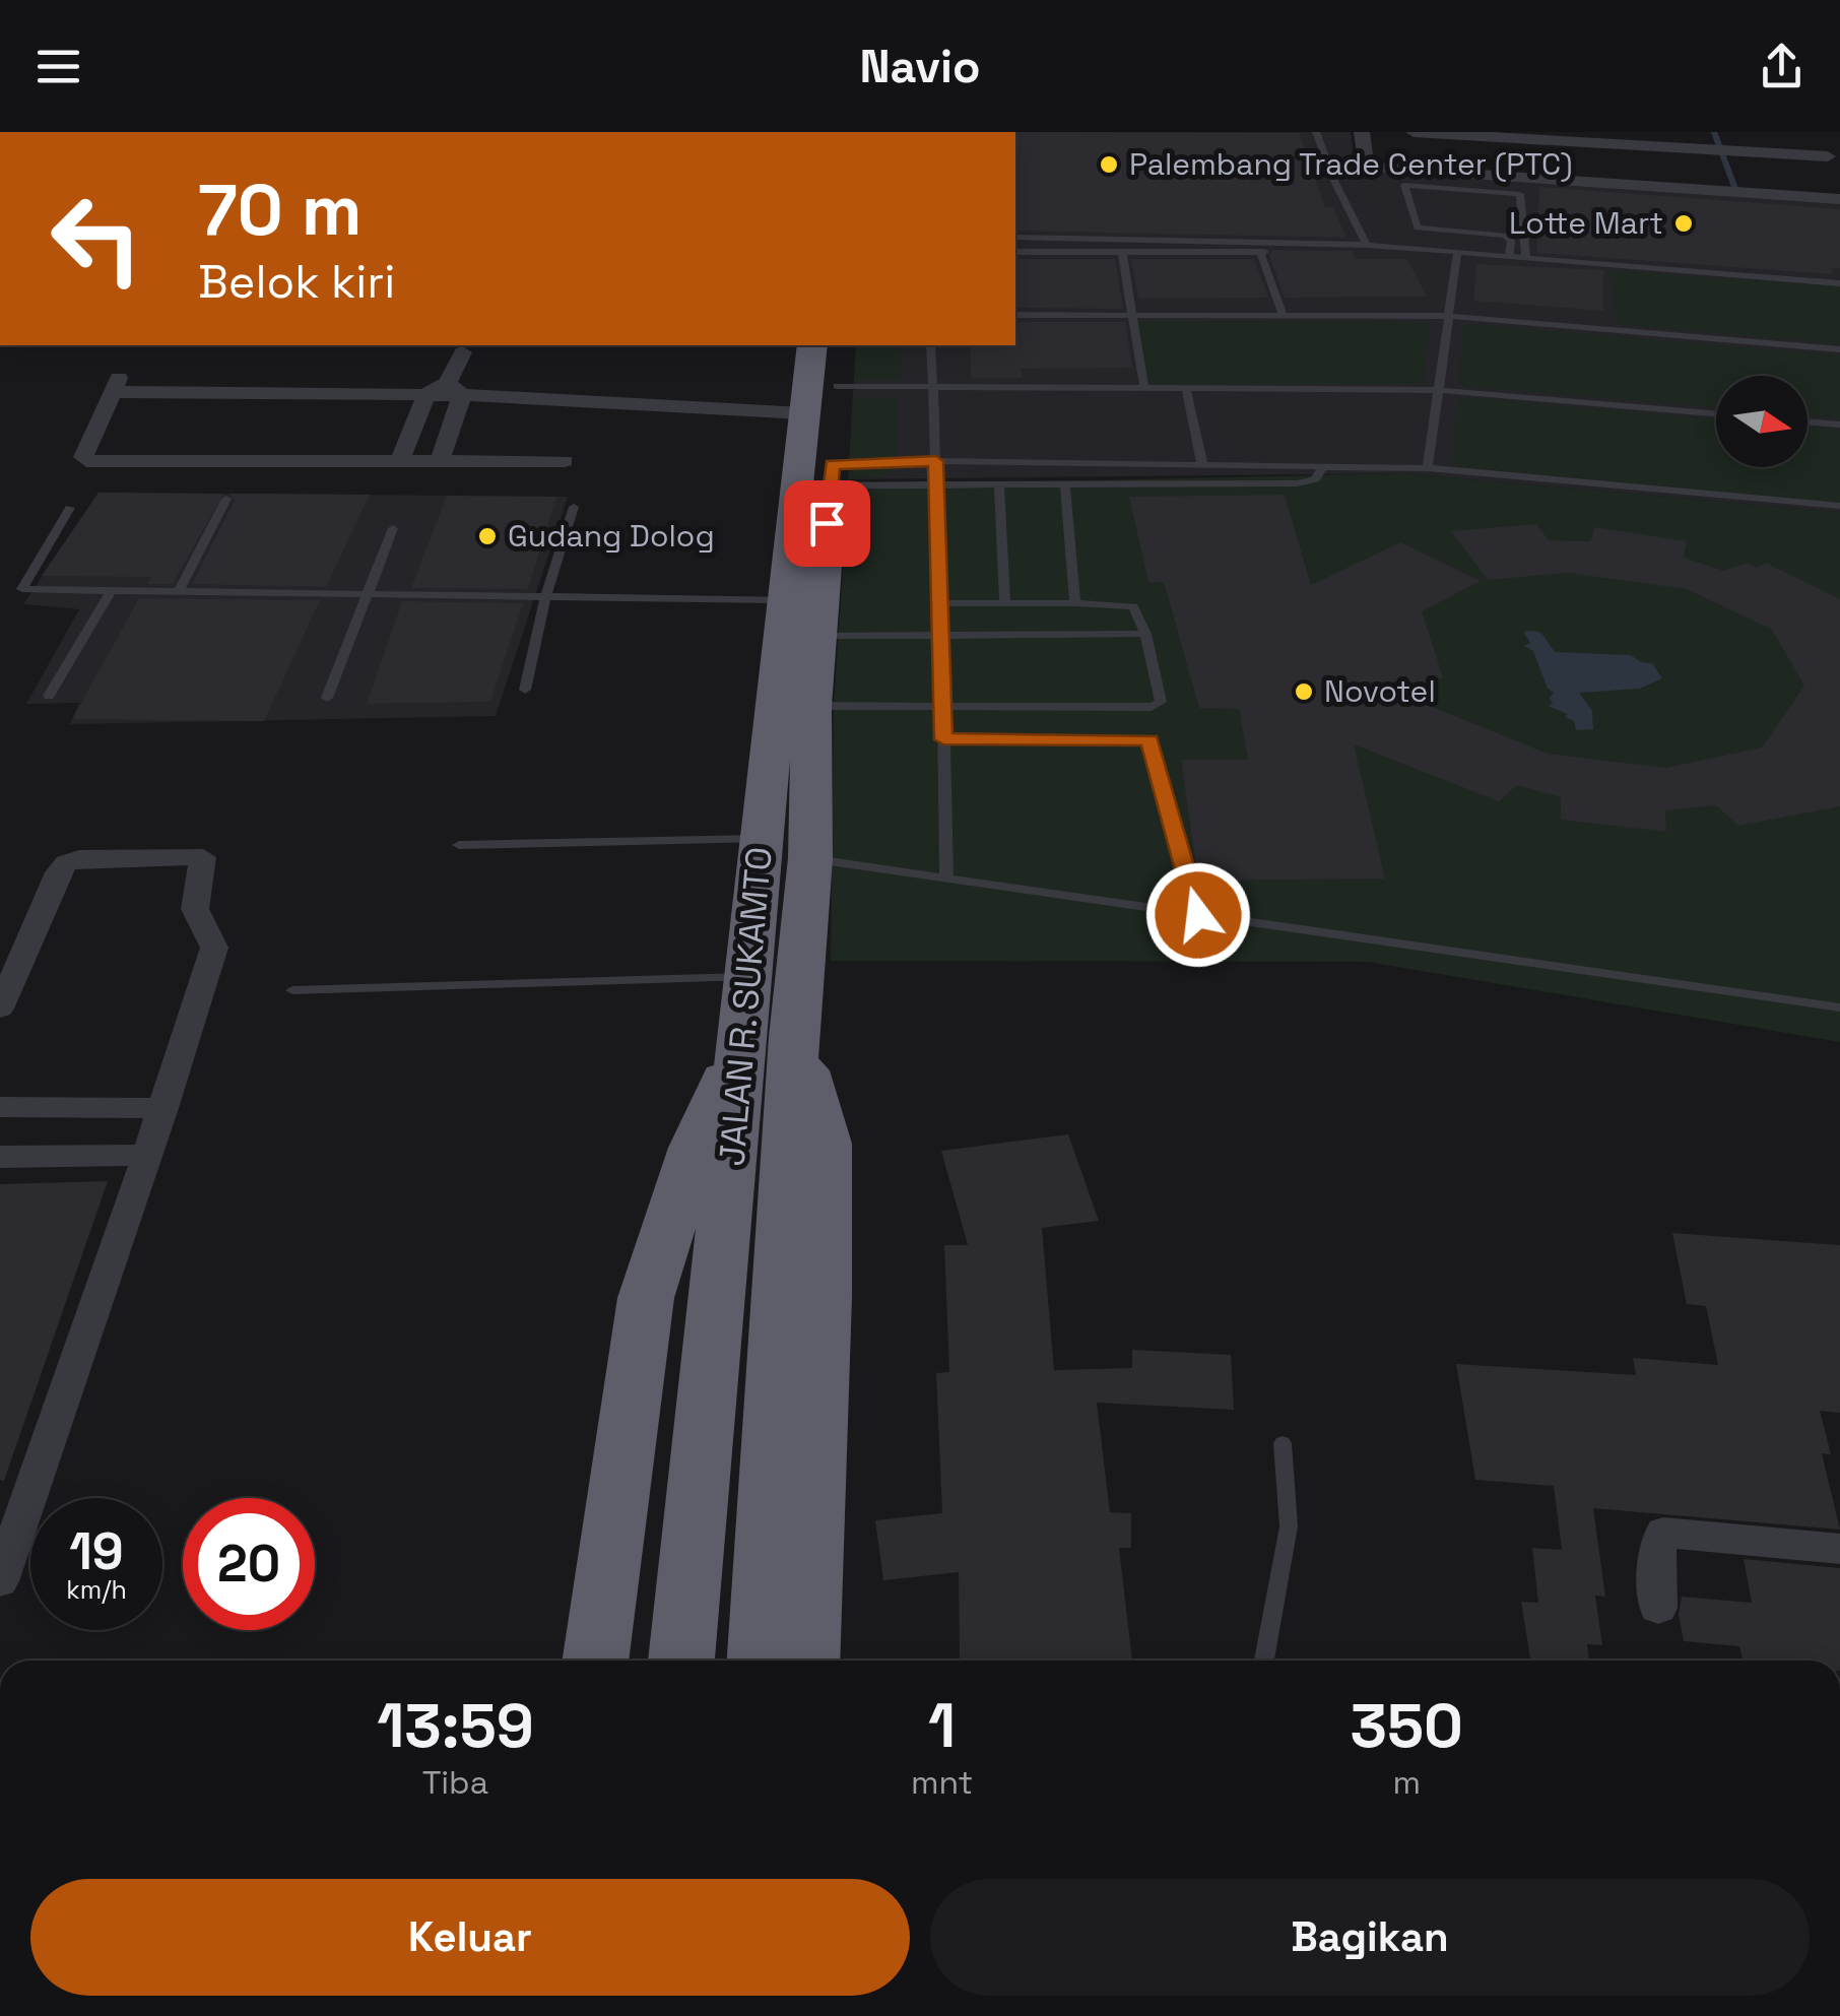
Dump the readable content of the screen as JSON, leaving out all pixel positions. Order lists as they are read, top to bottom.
{
  "streets": {
    "highway": ["JALAN R. SUKAMTO"]
  },
  "places": [
    "Palembang Trade Center (PTC)",
    "Lotte Mart",
    "Gudang Dolog",
    "Novotel"
  ],
  "north": "right",
  "page": {
    "header": "Navio",
    "turn": ["70 m", "Belok kiri"],
    "speed": "19 km/h",
    "limit": "20",
    "eta": [
      "13:59",
      "Tiba",
      "1",
      "mnt",
      "350",
      "m"
    ],
    "buttons": ["Keluar", "Bagikan"]
  }
}
